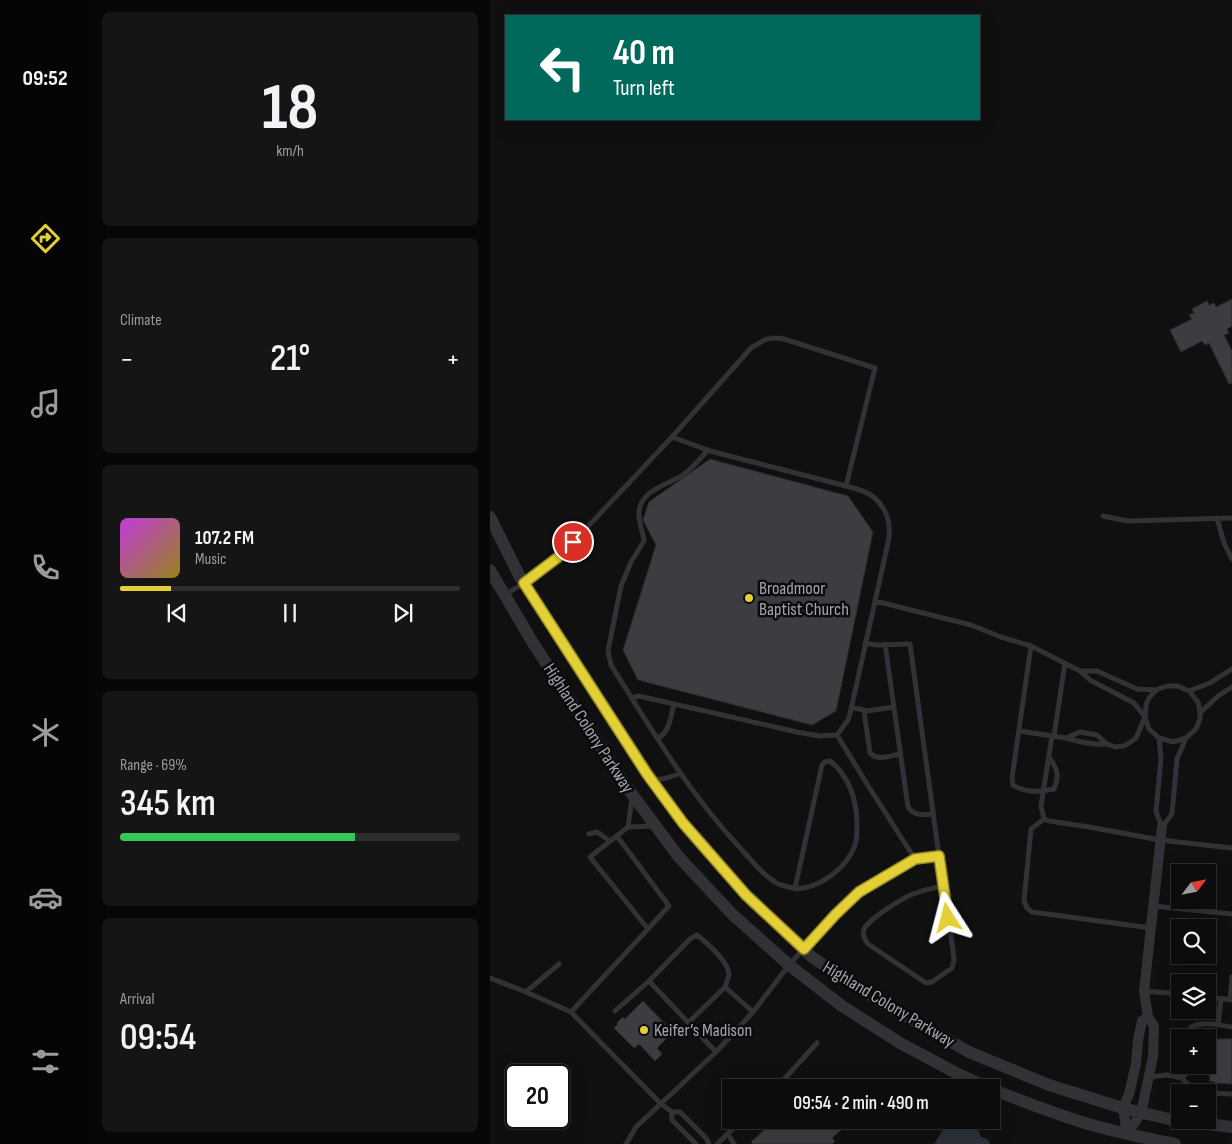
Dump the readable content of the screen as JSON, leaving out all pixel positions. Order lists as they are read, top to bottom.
{
  "streets": {
    "street": ["Highland Colony Parkway"]
  },
  "places": ["Broadmoor Baptist Church", "Keifer’s Madison"],
  "north": "top right",
  "page": {
    "tabs": "09:52",
    "tile": [
      ["18", "km/h"],
      "Climate",
      ["Range · 69%", "345 km"],
      ["Arrival", "09:54"]
    ],
    "turn": ["40 m", "Turn left"],
    "heat": ["−", "21°", "+"],
    "song": ["107.2 FM", "Music"],
    "map_buttons": ["+", "−"],
    "limit": "20",
    "trip": "09:54 · 2 min · 490 m"
  }
}
